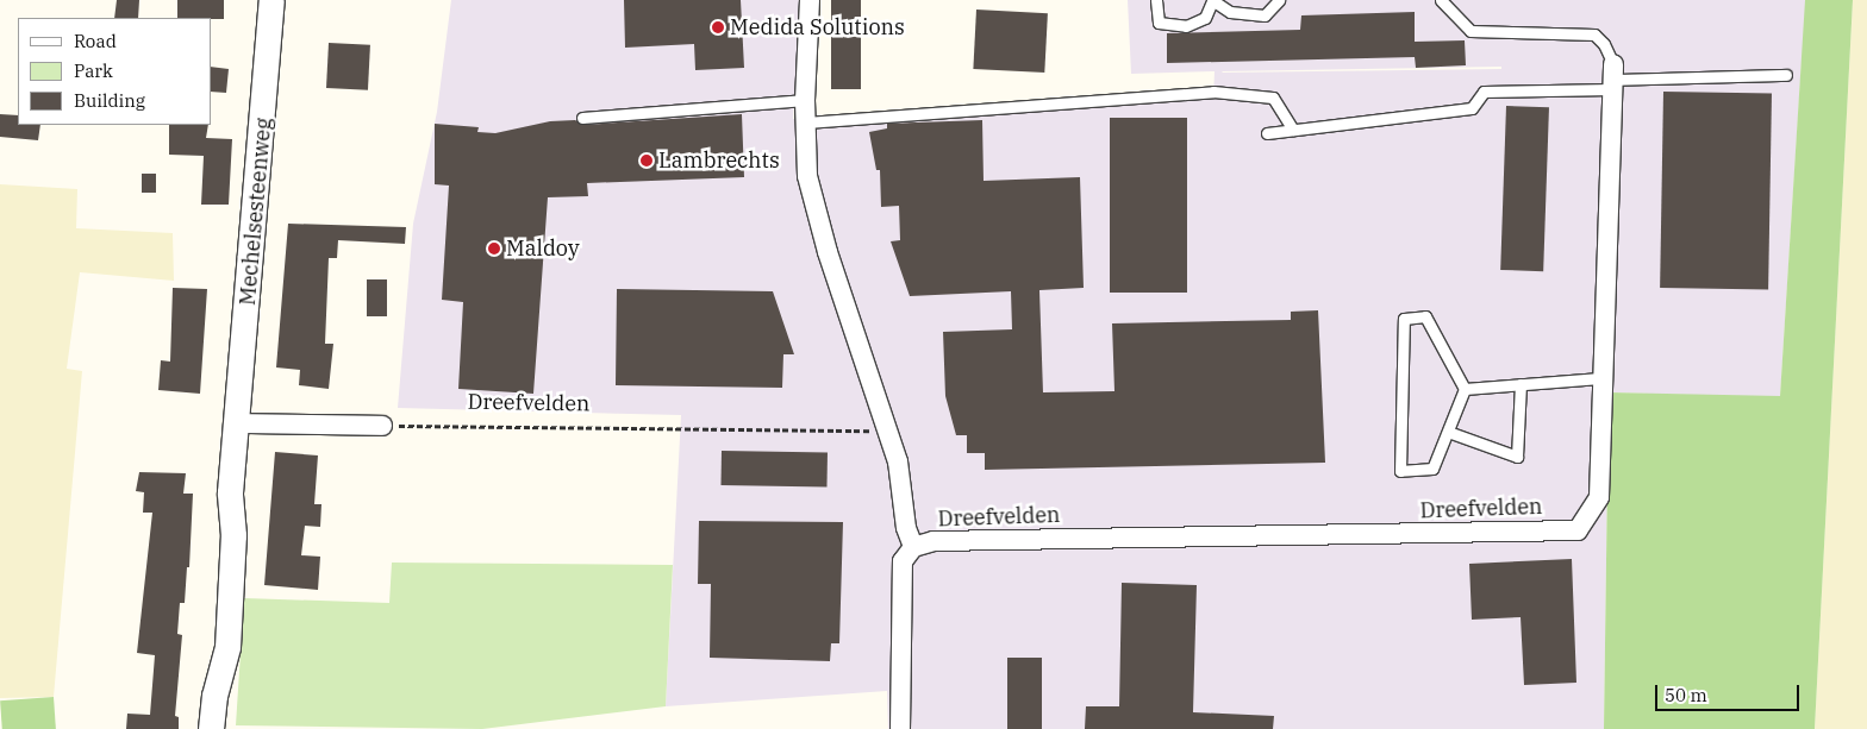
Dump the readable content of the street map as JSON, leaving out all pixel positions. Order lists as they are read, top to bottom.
{
  "streets": {
    "street": ["Mechelsesteenweg", "Dreefvelden"]
  },
  "places": ["Medida Solutions", "Lambrechts", "Maldoy"],
  "legend": ["Road", "Park", "Building"],
  "scale_bar": "50 m"
}
